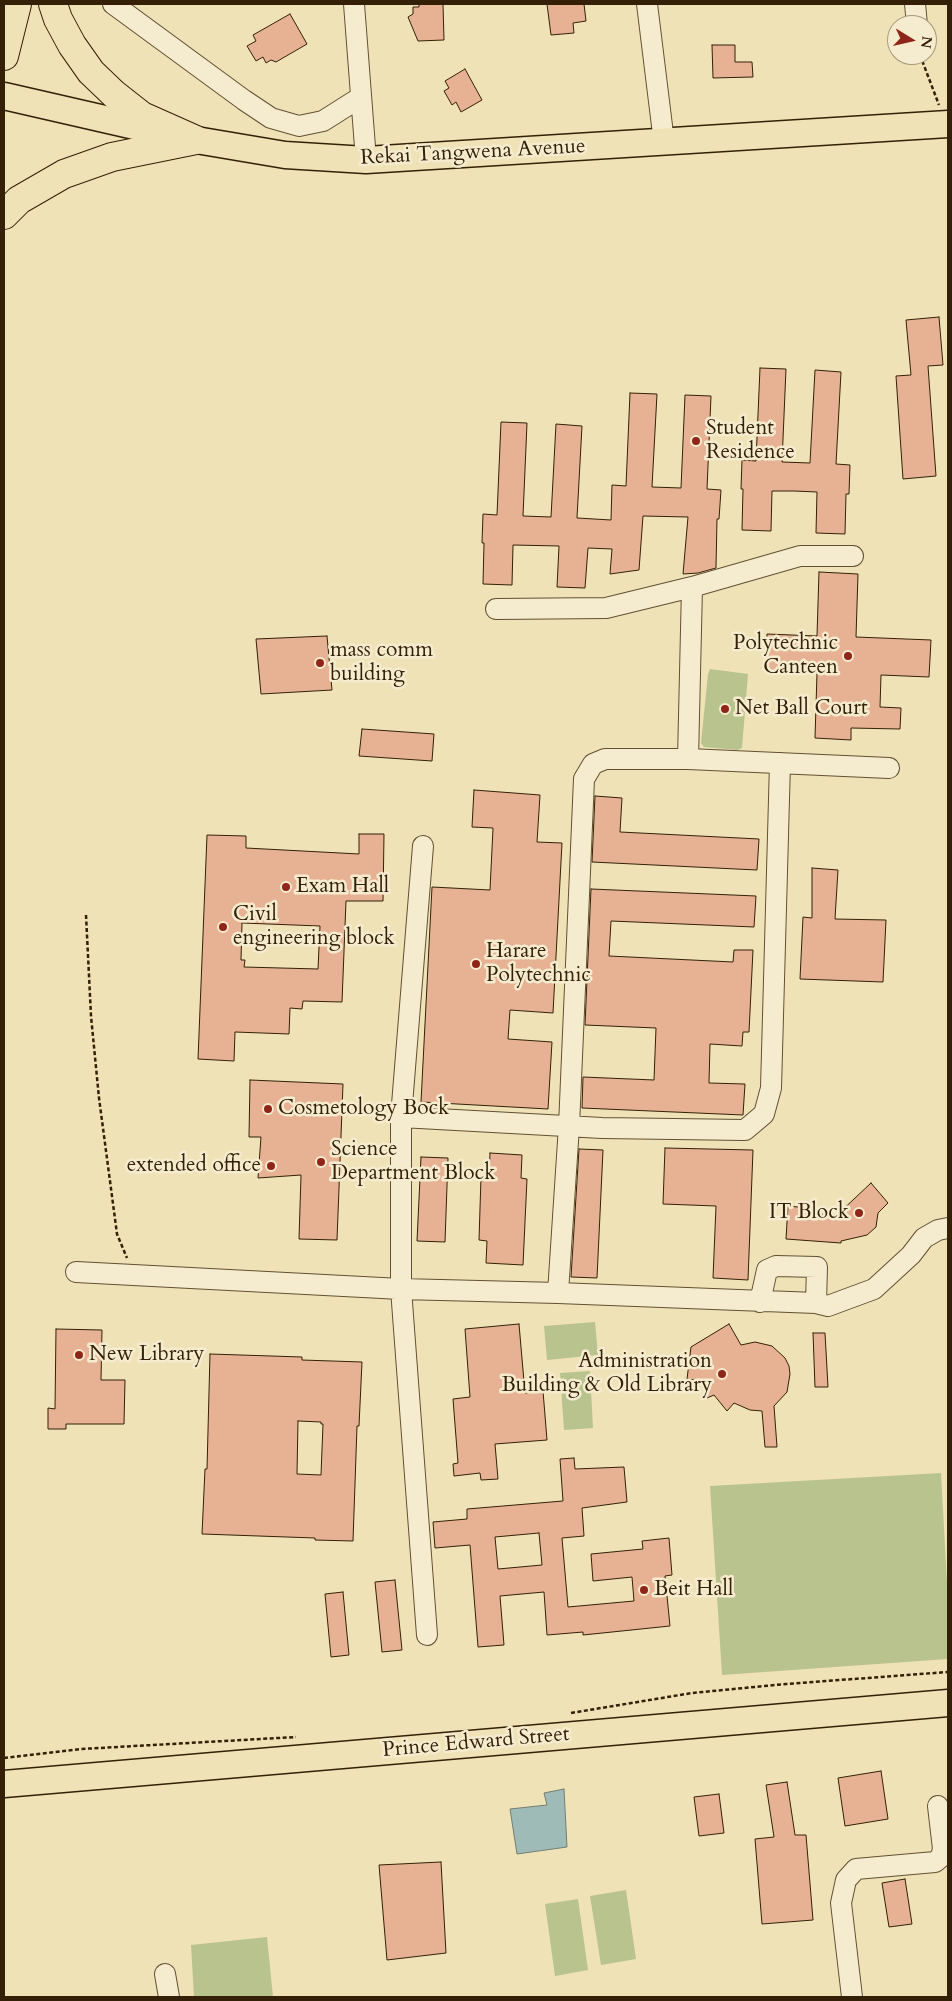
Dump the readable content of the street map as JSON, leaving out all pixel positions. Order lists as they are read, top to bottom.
{
  "streets": {
    "main road": ["Rekai Tangwena Avenue", "Prince Edward Street"]
  },
  "places": [
    "Student Residence",
    "Polytechnic Canteen",
    "mass comm building",
    "Net Ball Court",
    "Exam Hall",
    "Civil engineering block",
    "Harare Polytechnic",
    "Cosmetology Bock",
    "Science Department Block",
    "extended office",
    "IT Block",
    "New Library",
    "Administration Building & Old Library",
    "Beit Hall"
  ],
  "north": "right"
}
